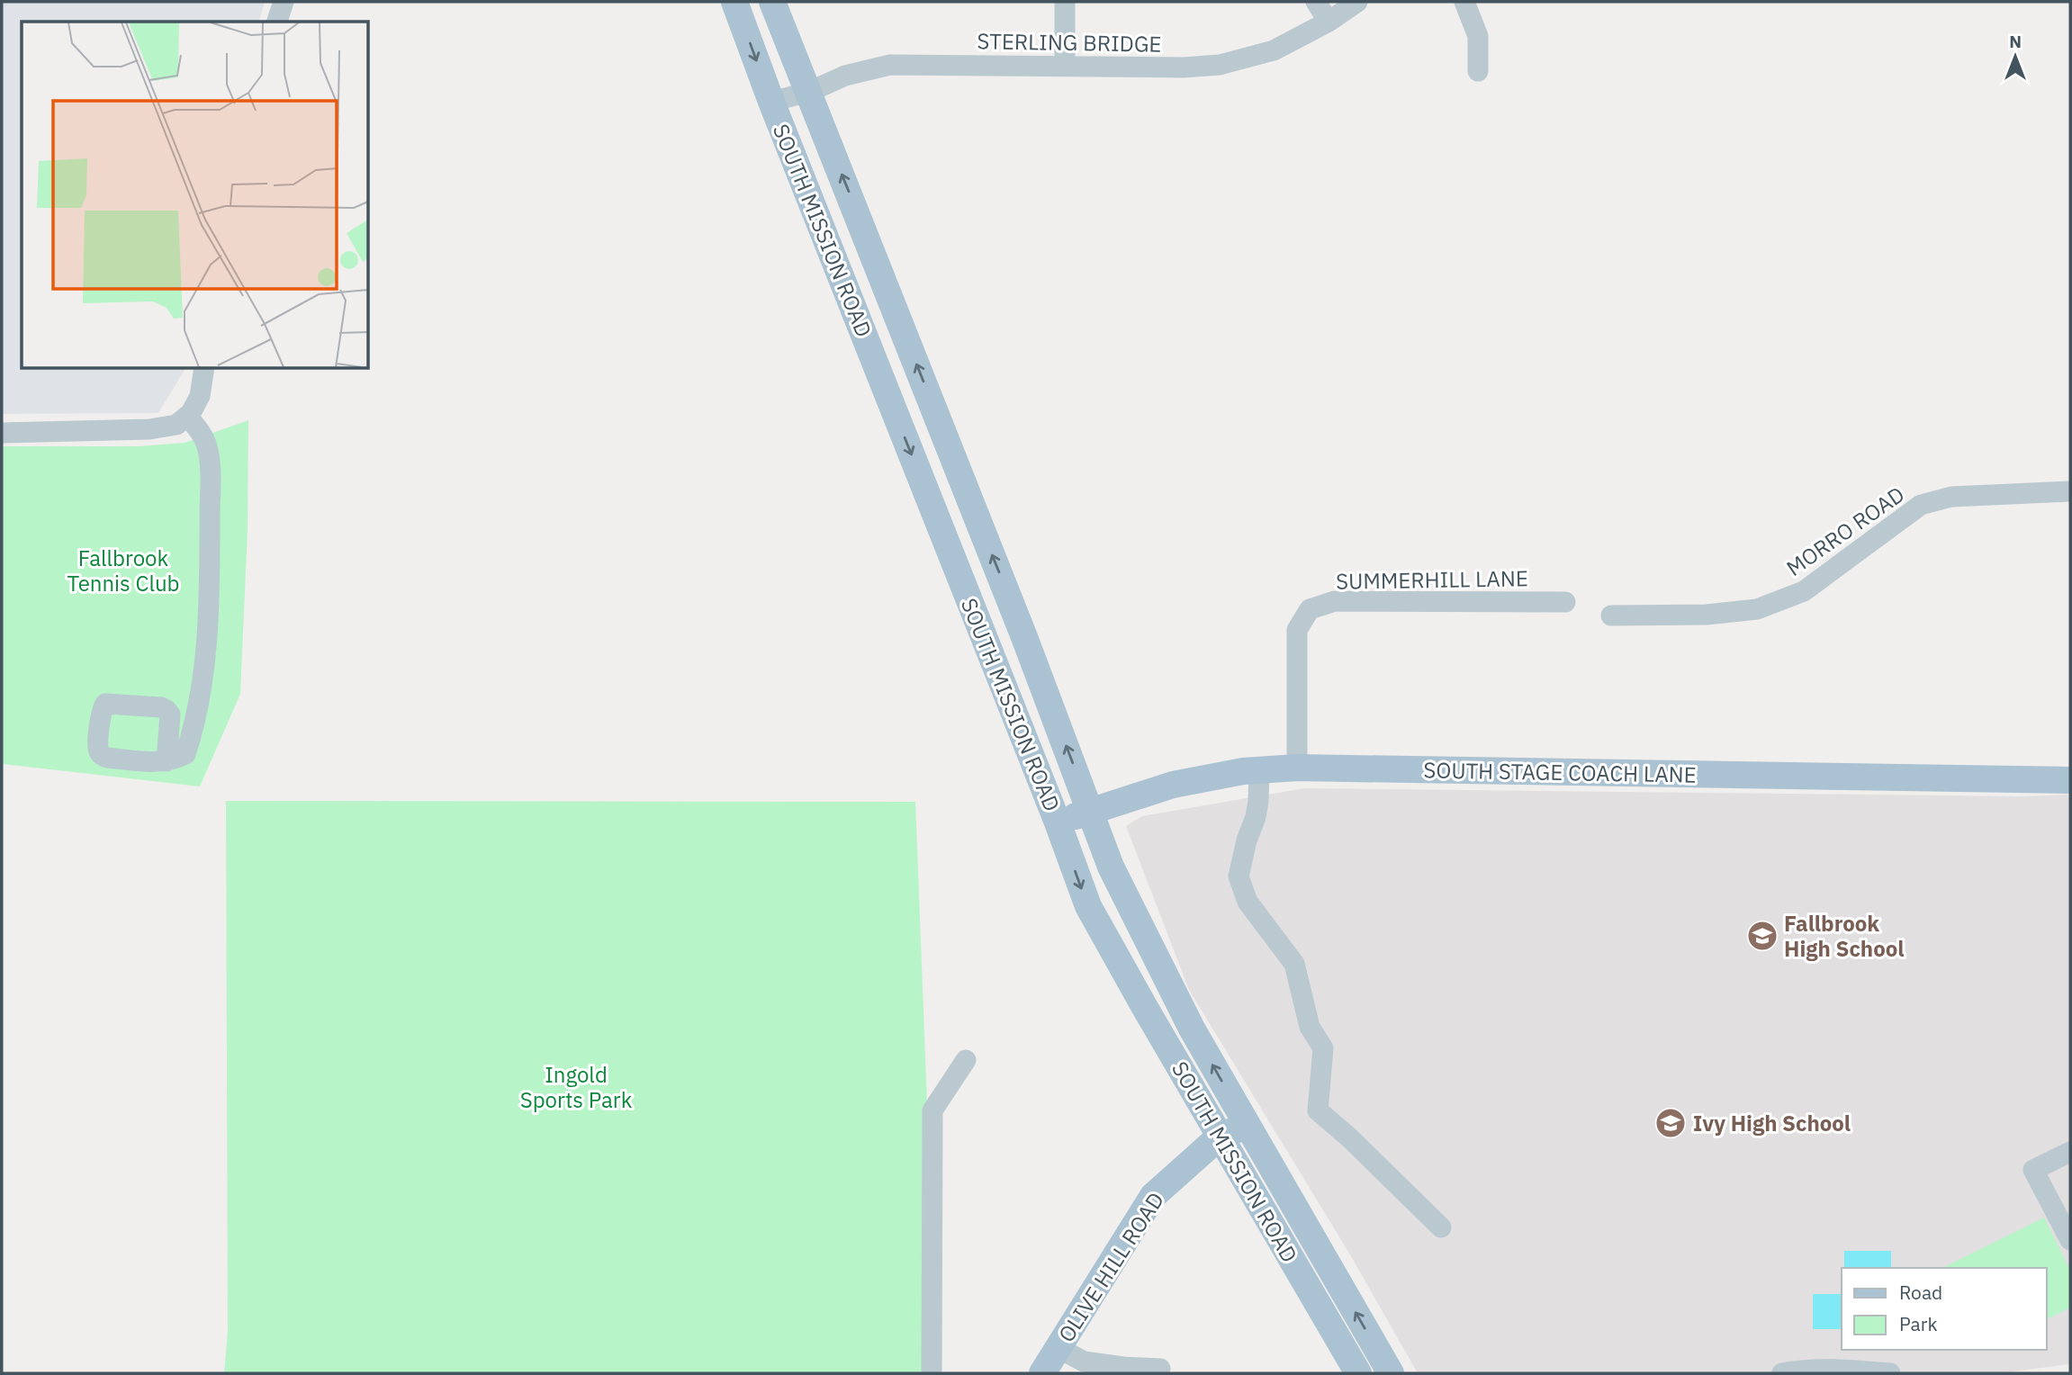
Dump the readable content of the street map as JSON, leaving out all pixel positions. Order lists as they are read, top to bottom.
{
  "streets": {
    "main road": ["SOUTH MISSION ROAD", "SOUTH STAGE COACH LANE", "OLIVE HILL ROAD"],
    "street": ["STERLING BRIDGE", "MORRO ROAD", "SUMMERHILL LANE"]
  },
  "crossings": [
    ["STERLING BRIDGE", "SOUTH MISSION ROAD"],
    ["SOUTH MISSION ROAD", "SOUTH STAGE COACH LANE"],
    ["SOUTH MISSION ROAD", "OLIVE HILL ROAD"],
    ["SUMMERHILL LANE", "SOUTH STAGE COACH LANE"]
  ],
  "parks": ["Fallbrook Tennis Club", "Ingold Sports Park"],
  "places": {
    "school or university": ["Fallbrook High School", "Ivy High School"]
  },
  "legend": ["Road", "Park"],
  "north": "top"
}
